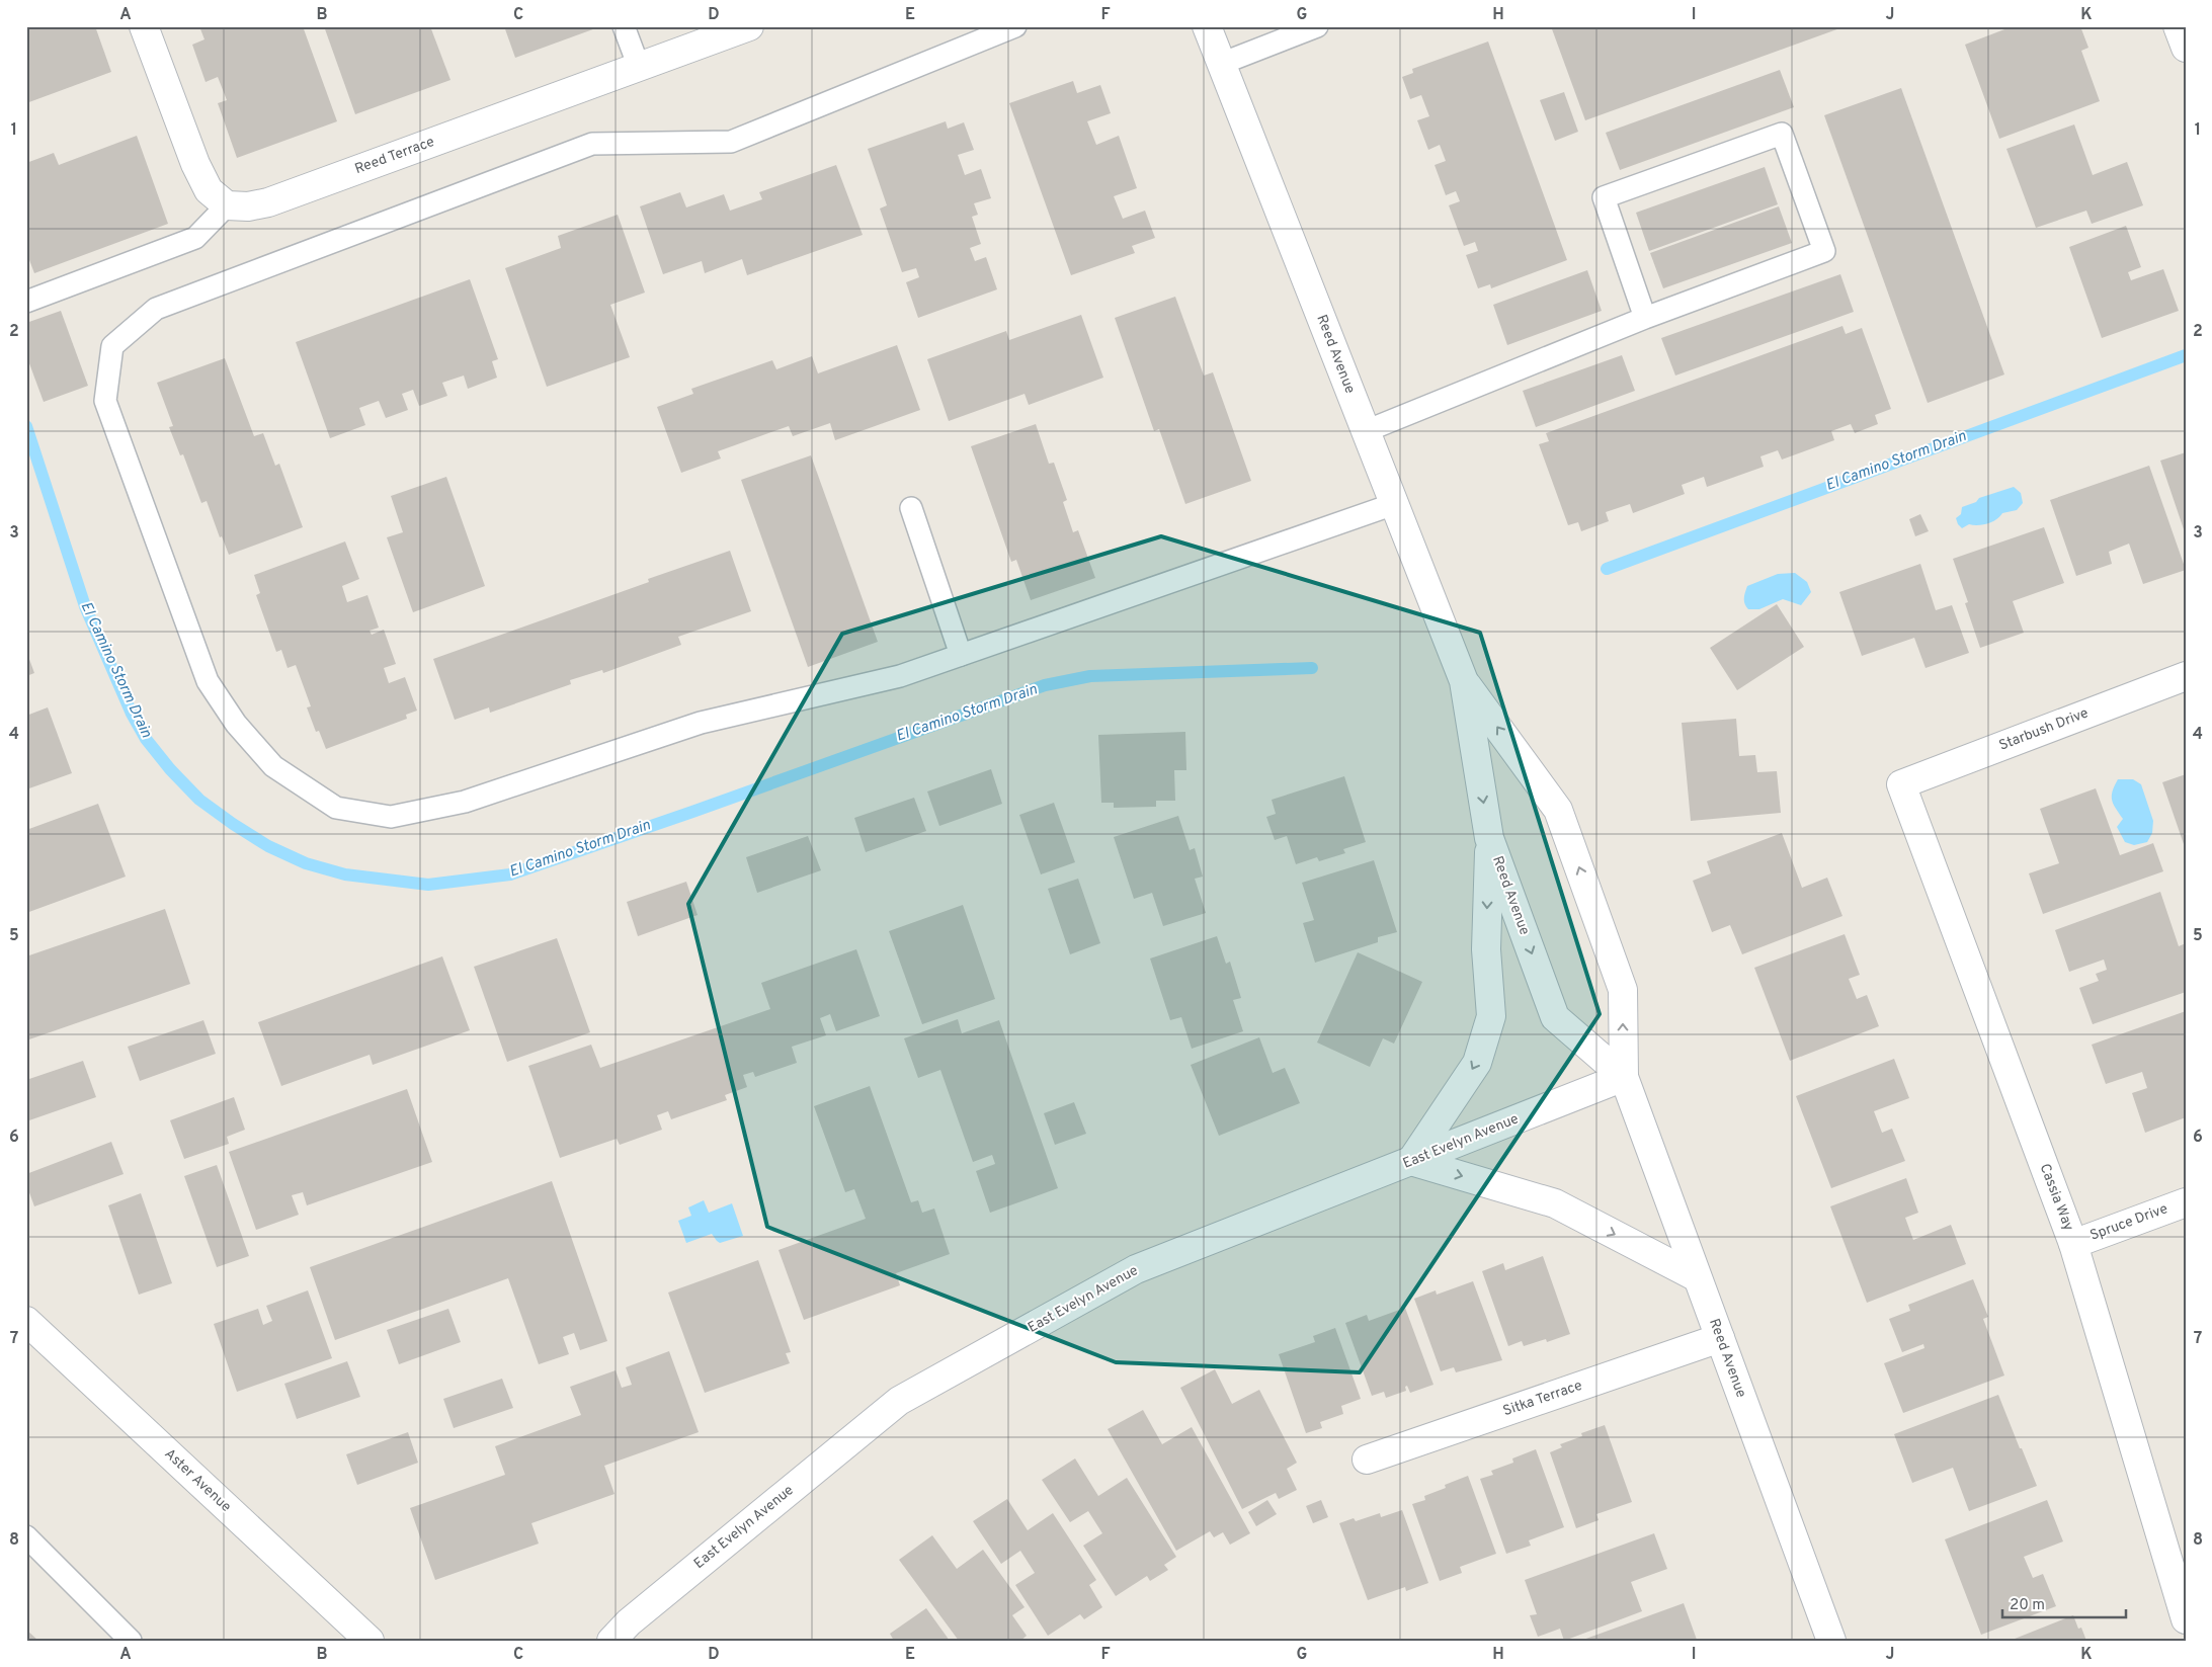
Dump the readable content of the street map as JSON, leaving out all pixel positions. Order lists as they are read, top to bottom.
{
  "streets": {
    "main road": [
      "Reed Terrace",
      "Reed Avenue",
      "Starbush Drive",
      "East Evelyn Avenue",
      "Cassia Way",
      "Spruce Drive",
      "Sitka Terrace",
      "Aster Avenue"
    ]
  },
  "crossings": [
    ["Reed Avenue", "East Evelyn Avenue"],
    ["Reed Avenue", "Sitka Terrace"],
    ["Starbush Drive", "Cassia Way"],
    ["Cassia Way", "Spruce Drive"]
  ],
  "water": ["El Camino Storm Drain"],
  "scale_bar": "20 m",
  "grid": {
    "columns": [
      "A",
      "B",
      "C",
      "D",
      "E",
      "F",
      "G",
      "H",
      "I",
      "J",
      "K"
    ],
    "rows": [
      "1",
      "2",
      "3",
      "4",
      "5",
      "6",
      "7",
      "8"
    ]
  }
}
